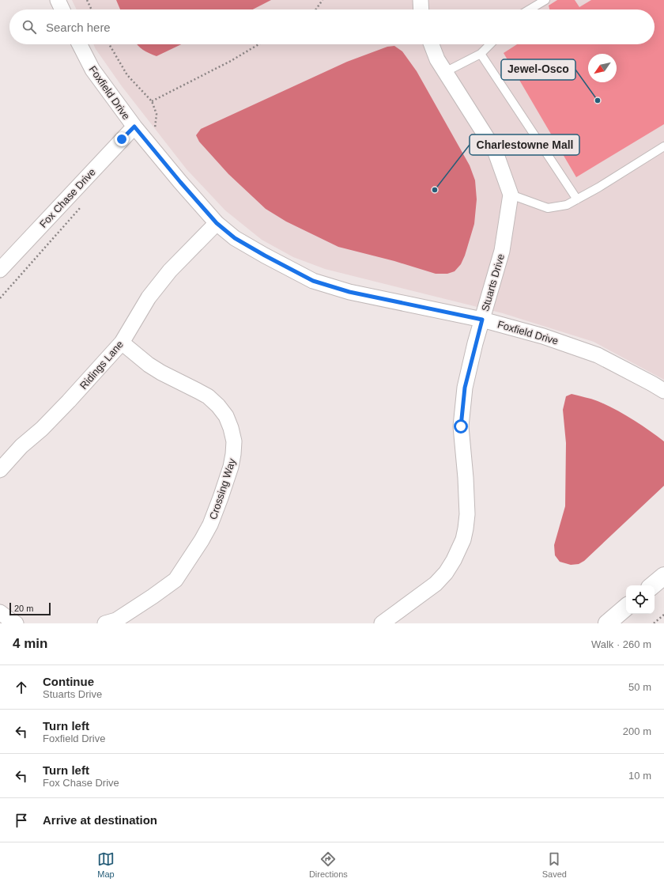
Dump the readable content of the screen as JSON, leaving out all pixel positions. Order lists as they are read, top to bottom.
{
  "streets": {
    "street": [
      "Foxfield Drive",
      "Fox Chase Drive",
      "Stuarts Drive",
      "Ridings Lane",
      "Crossing Way"
    ]
  },
  "crossings": [
    ["Foxfield Drive", "Fox Chase Drive"],
    ["Foxfield Drive", "Stuarts Drive"],
    ["Foxfield Drive", "Ridings Lane"],
    ["Ridings Lane", "Crossing Way"]
  ],
  "places": ["Jewel-Osco", "Charlestowne Mall"],
  "scale_bar": "20 m",
  "north": "bottom left",
  "page": {
    "search": "Search here",
    "scale": "20 m",
    "heading": ["4 min", "Walk · 260 m"],
    "list": [
      ["Continue", "Stuarts Drive", "50 m"],
      ["Turn left", "Foxfield Drive", "200 m"],
      ["Turn left", "Fox Chase Drive", "10 m"],
      "Arrive at destination"
    ],
    "nav": ["Map", "Directions", "Saved"]
  }
}
